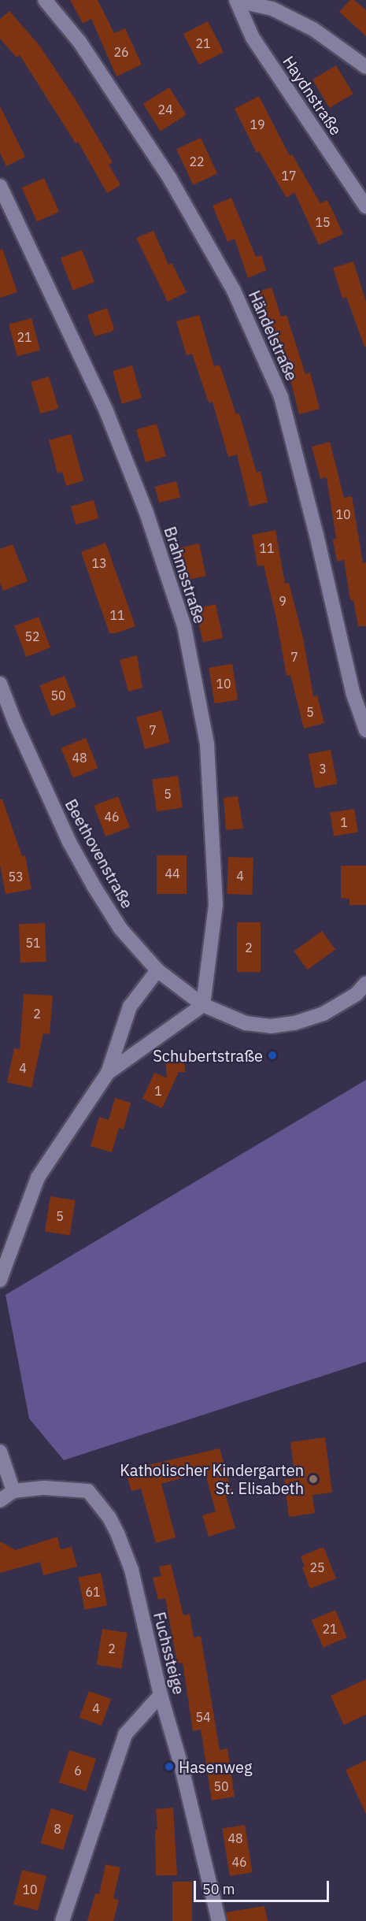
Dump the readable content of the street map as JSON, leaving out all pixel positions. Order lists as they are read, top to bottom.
{
  "streets": {
    "street": [
      "Haydnstraße",
      "Händelstraße",
      "Brahmsstraße",
      "Beethovenstraße",
      "Fuchssteige"
    ]
  },
  "crossings": [
    ["Brahmsstraße", "Beethovenstraße"]
  ],
  "places": ["Schubertstraße", "Katholischer Kindergarten St. Elisabeth", "Hasenweg"],
  "house_numbers": [
    "21",
    "26",
    "24",
    "19",
    "22",
    "17",
    "15",
    "21",
    "10",
    "11",
    "13",
    "9",
    "11",
    "52",
    "7",
    "10",
    "50",
    "5",
    "7",
    "48",
    "3",
    "5",
    "46",
    "1",
    "44",
    "4",
    "53",
    "51",
    "2",
    "2",
    "4",
    "1",
    "5",
    "25",
    "61",
    "21",
    "2",
    "4",
    "54",
    "6",
    "50",
    "8",
    "48",
    "46",
    "10"
  ],
  "scale_bar": "50 m"
}
